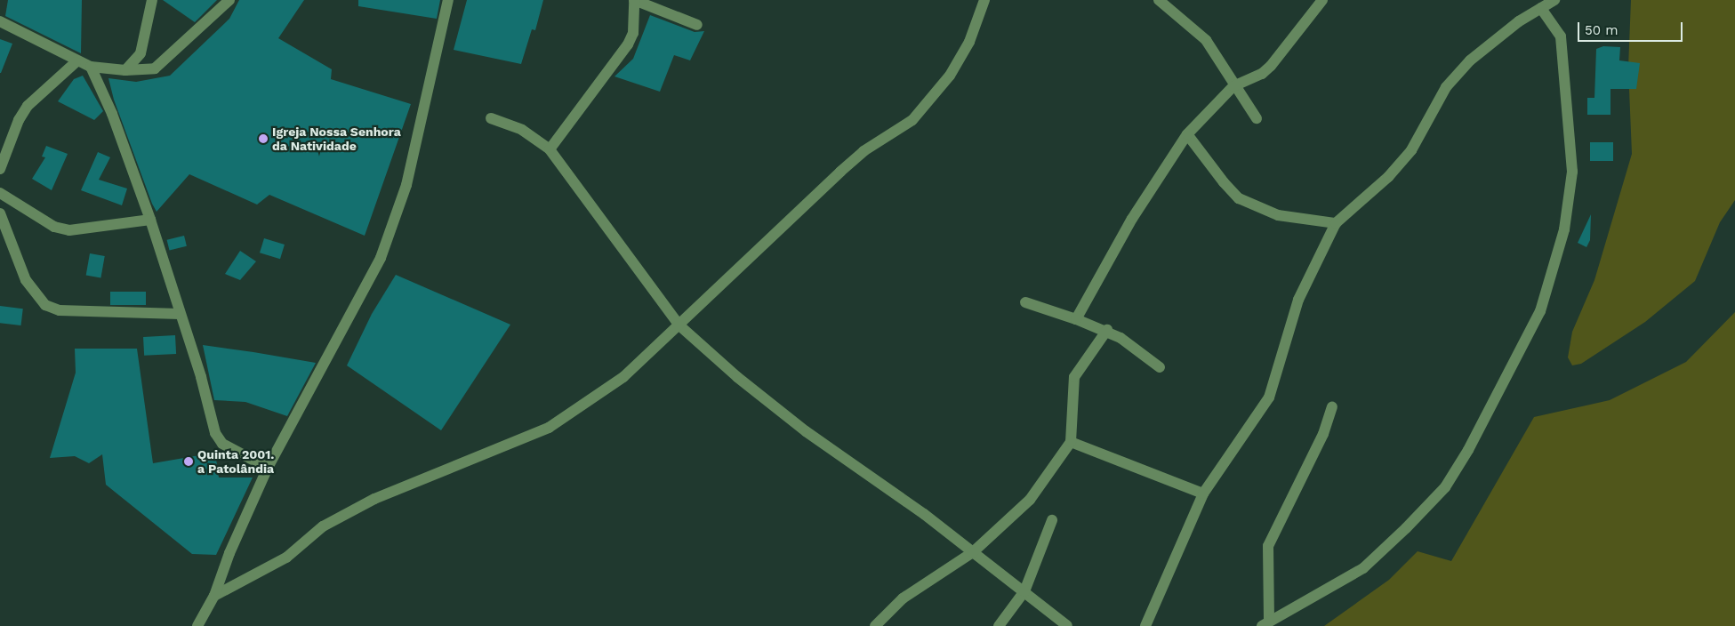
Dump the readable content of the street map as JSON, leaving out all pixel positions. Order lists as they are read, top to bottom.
{
  "places": ["Igreja Nossa Senhora da Natividade", "Quinta 2001. a Patolândia"],
  "scale_bar": "50 m"
}
